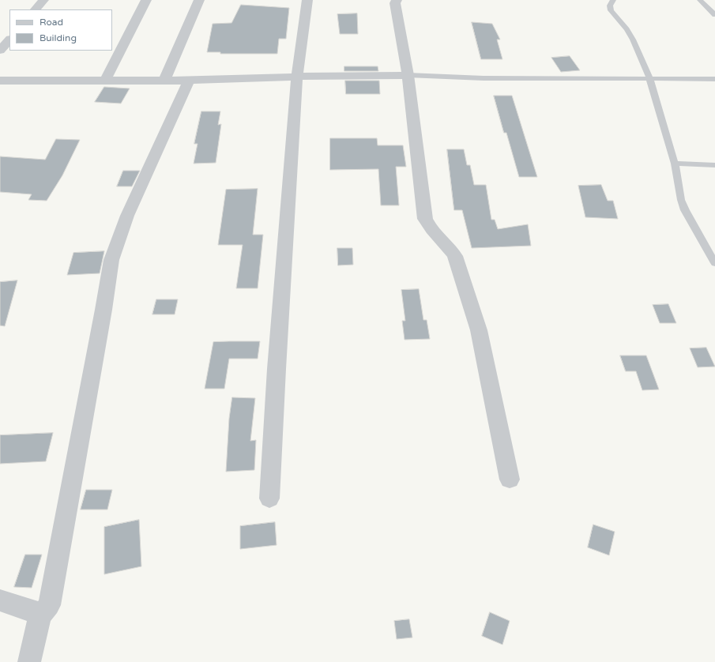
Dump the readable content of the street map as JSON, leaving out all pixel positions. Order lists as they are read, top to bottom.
{
  "legend": ["Road", "Building"]
}
